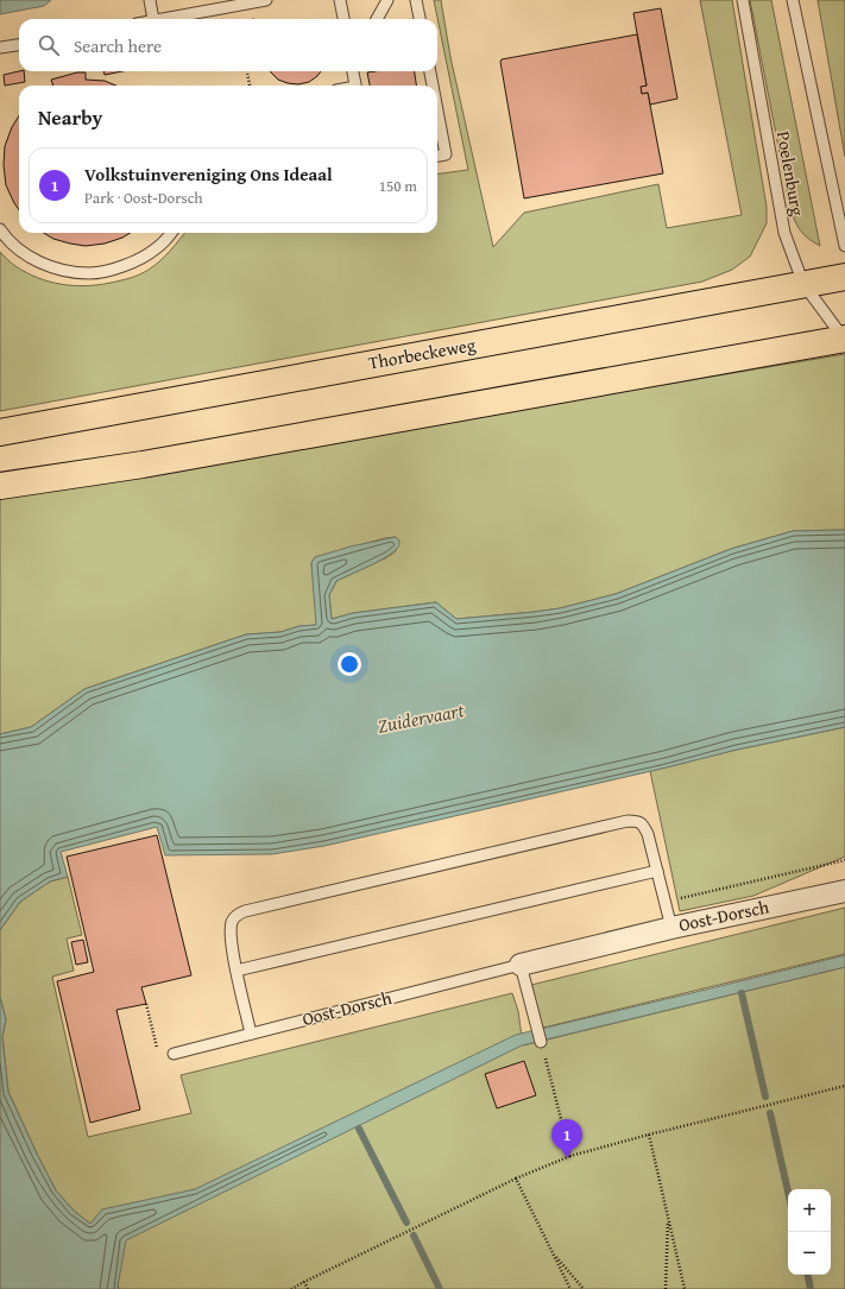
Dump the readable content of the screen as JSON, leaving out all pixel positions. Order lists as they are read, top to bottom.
{
  "streets": {
    "main road": ["Thorbeckeweg"],
    "street": ["Oost-Dorsch"],
    "lane": ["Poelenburg"]
  },
  "crossings": [
    ["Poelenburg", "Thorbeckeweg"]
  ],
  "water": ["Zuidervaart"],
  "page": {
    "search": "Search here",
    "heading": "Nearby",
    "list": [
      {
        "mark": "1",
        "name": "Volkstuinvereniging Ons Ideaal",
        "note": "Park · Oost-Dorsch",
        "value": "150 m"
      }
    ],
    "pins": "1",
    "map_buttons": ["+", "−"]
  }
}
